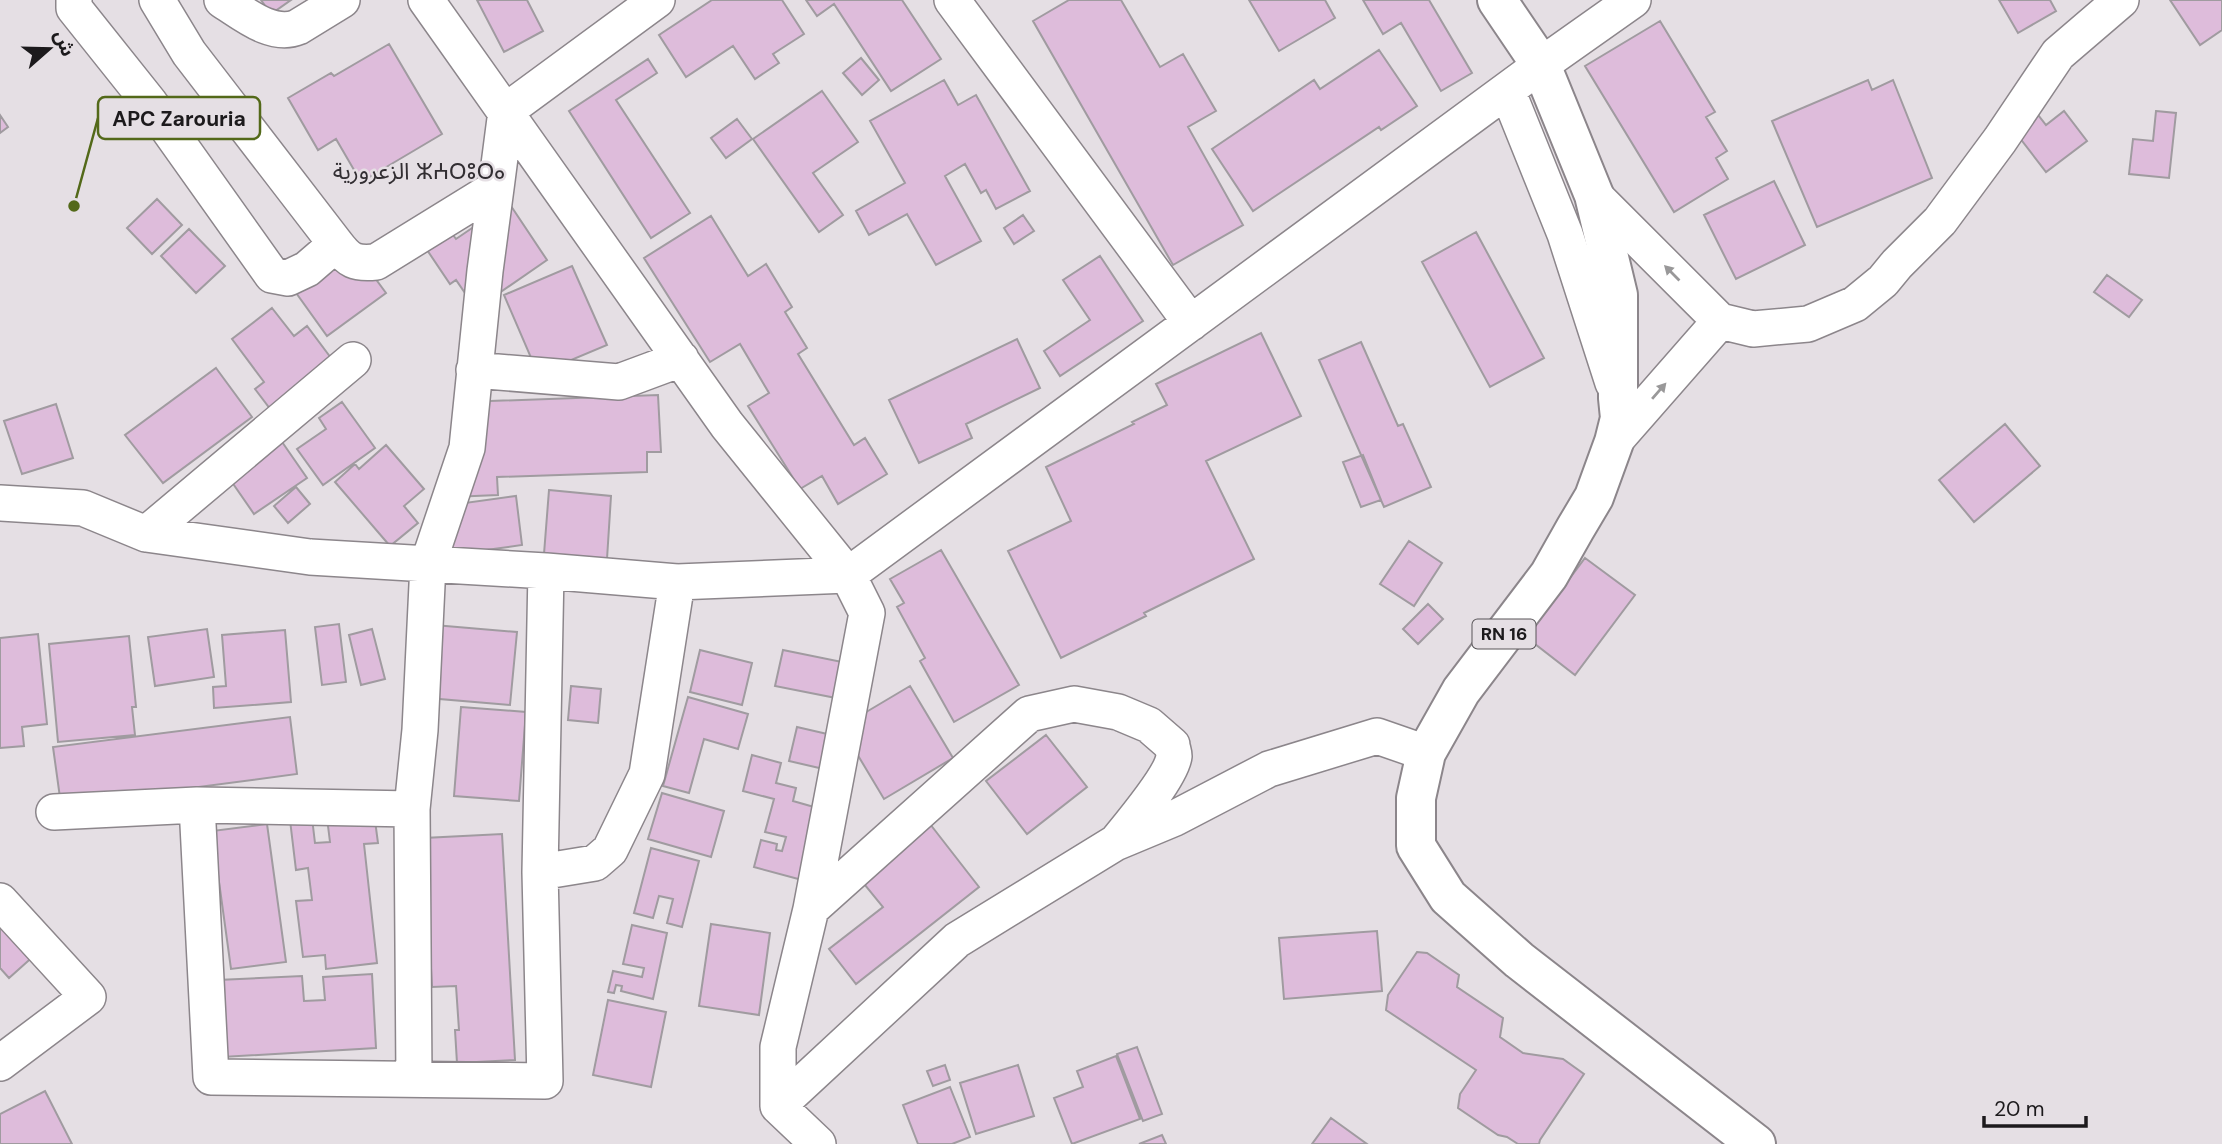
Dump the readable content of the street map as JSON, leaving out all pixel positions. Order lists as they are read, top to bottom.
{
  "streets": {
    "main road": ["RN 16"]
  },
  "districts": ["الزعرورية ⵣⵄⵔⵓⵔⴰ"],
  "places": ["APC Zarouria"],
  "scale_bar": "20 m",
  "north": "right"
}
